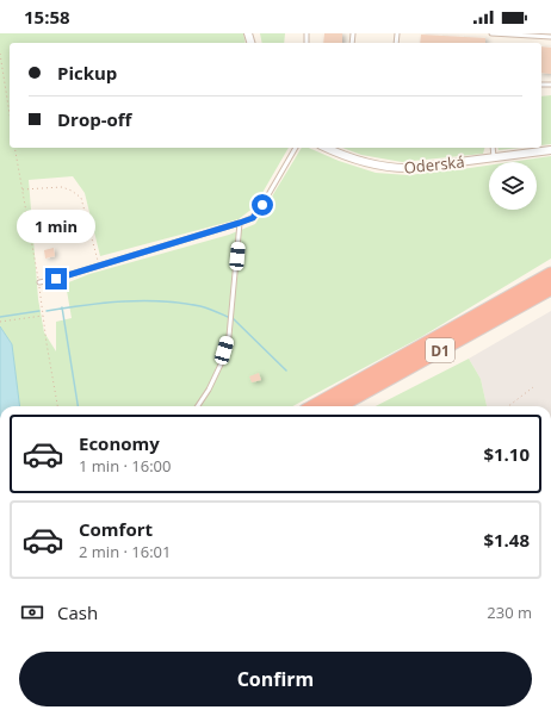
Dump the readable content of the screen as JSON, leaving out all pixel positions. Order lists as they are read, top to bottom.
{
  "streets": {
    "highway": ["D1"],
    "street": ["Oderská"]
  },
  "page": {
    "status": "15:58",
    "banner": ["Pickup", "Drop-off"],
    "bubble": "1 min",
    "list": [
      {
        "name": "Economy",
        "note": "1 min · 16:00",
        "value": "$1.10"
      },
      {
        "name": "Comfort",
        "note": "2 min · 16:01",
        "value": "$1.48"
      }
    ],
    "pay": ["Cash", "230 m"],
    "buttons": "Confirm"
  }
}
